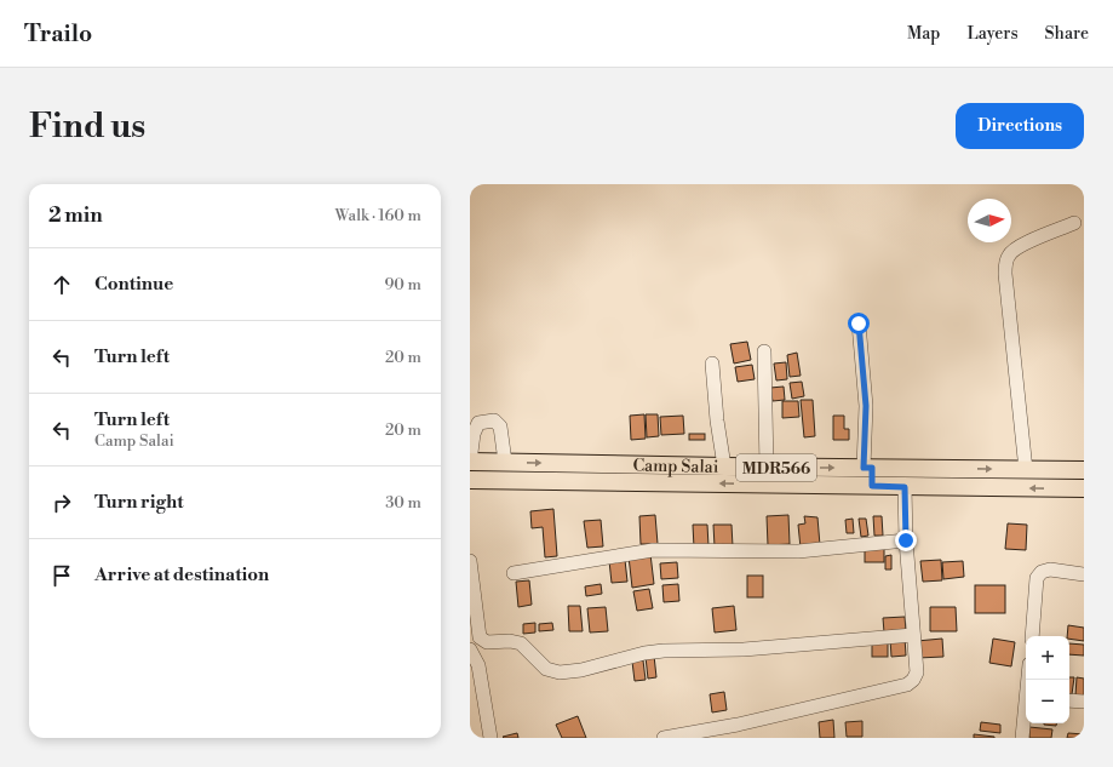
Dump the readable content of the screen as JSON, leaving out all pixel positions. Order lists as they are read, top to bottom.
{
  "streets": {
    "main road": ["Camp Salai", "MDR566"]
  },
  "north": "right",
  "page": {
    "header": "Trailo",
    "nav": ["Map", "Layers", "Share"],
    "buttons": "Directions",
    "title": "Find us",
    "heading": ["2 min", "Walk · 160 m"],
    "list": [
      ["Continue", "90 m"],
      ["Turn left", "20 m"],
      ["Turn left", "Camp Salai", "20 m"],
      ["Turn right", "30 m"],
      "Arrive at destination"
    ],
    "map_buttons": ["+", "−"]
  }
}
